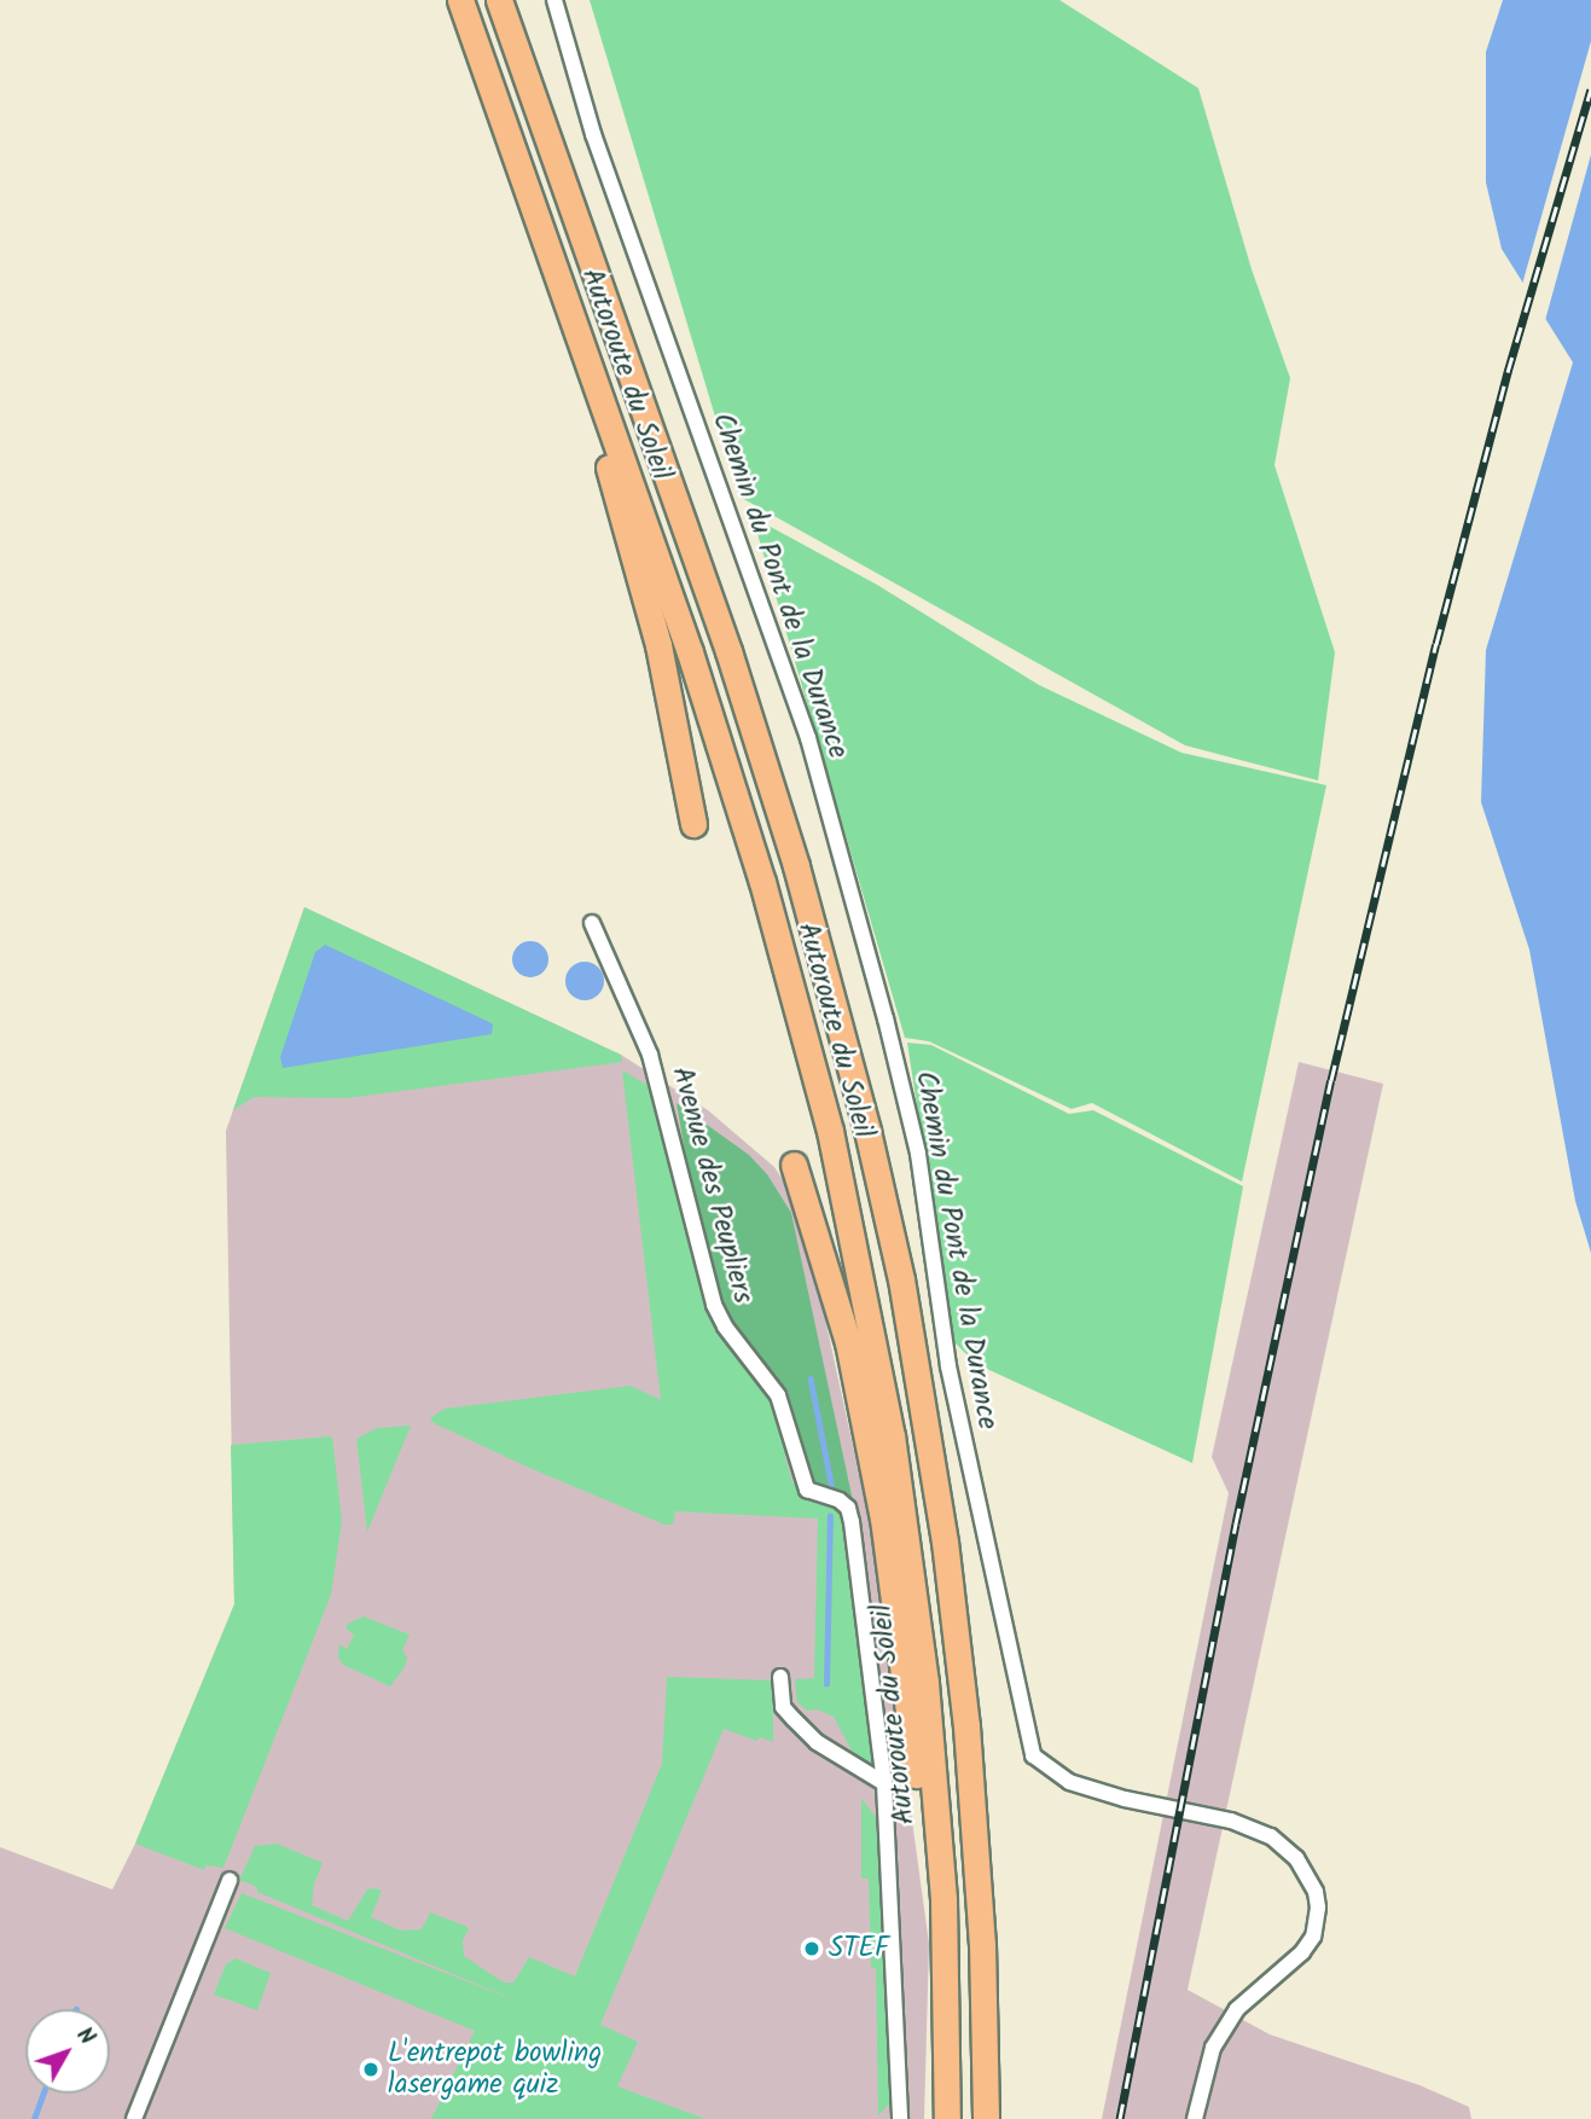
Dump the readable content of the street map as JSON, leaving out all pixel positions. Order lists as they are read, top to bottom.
{
  "streets": {
    "highway": ["Autoroute du Soleil"],
    "street": ["Chemin du Pont de la Durance", "Avenue des Peupliers"]
  },
  "places": ["STEF", "L'entrepot bowling lasergame quiz"],
  "north": "top right"
}
